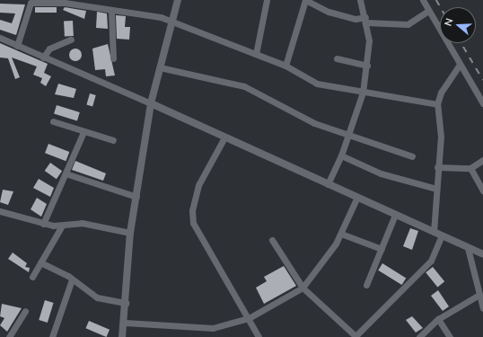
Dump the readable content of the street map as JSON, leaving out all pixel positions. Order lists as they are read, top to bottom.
{
  "north": "left"
}
